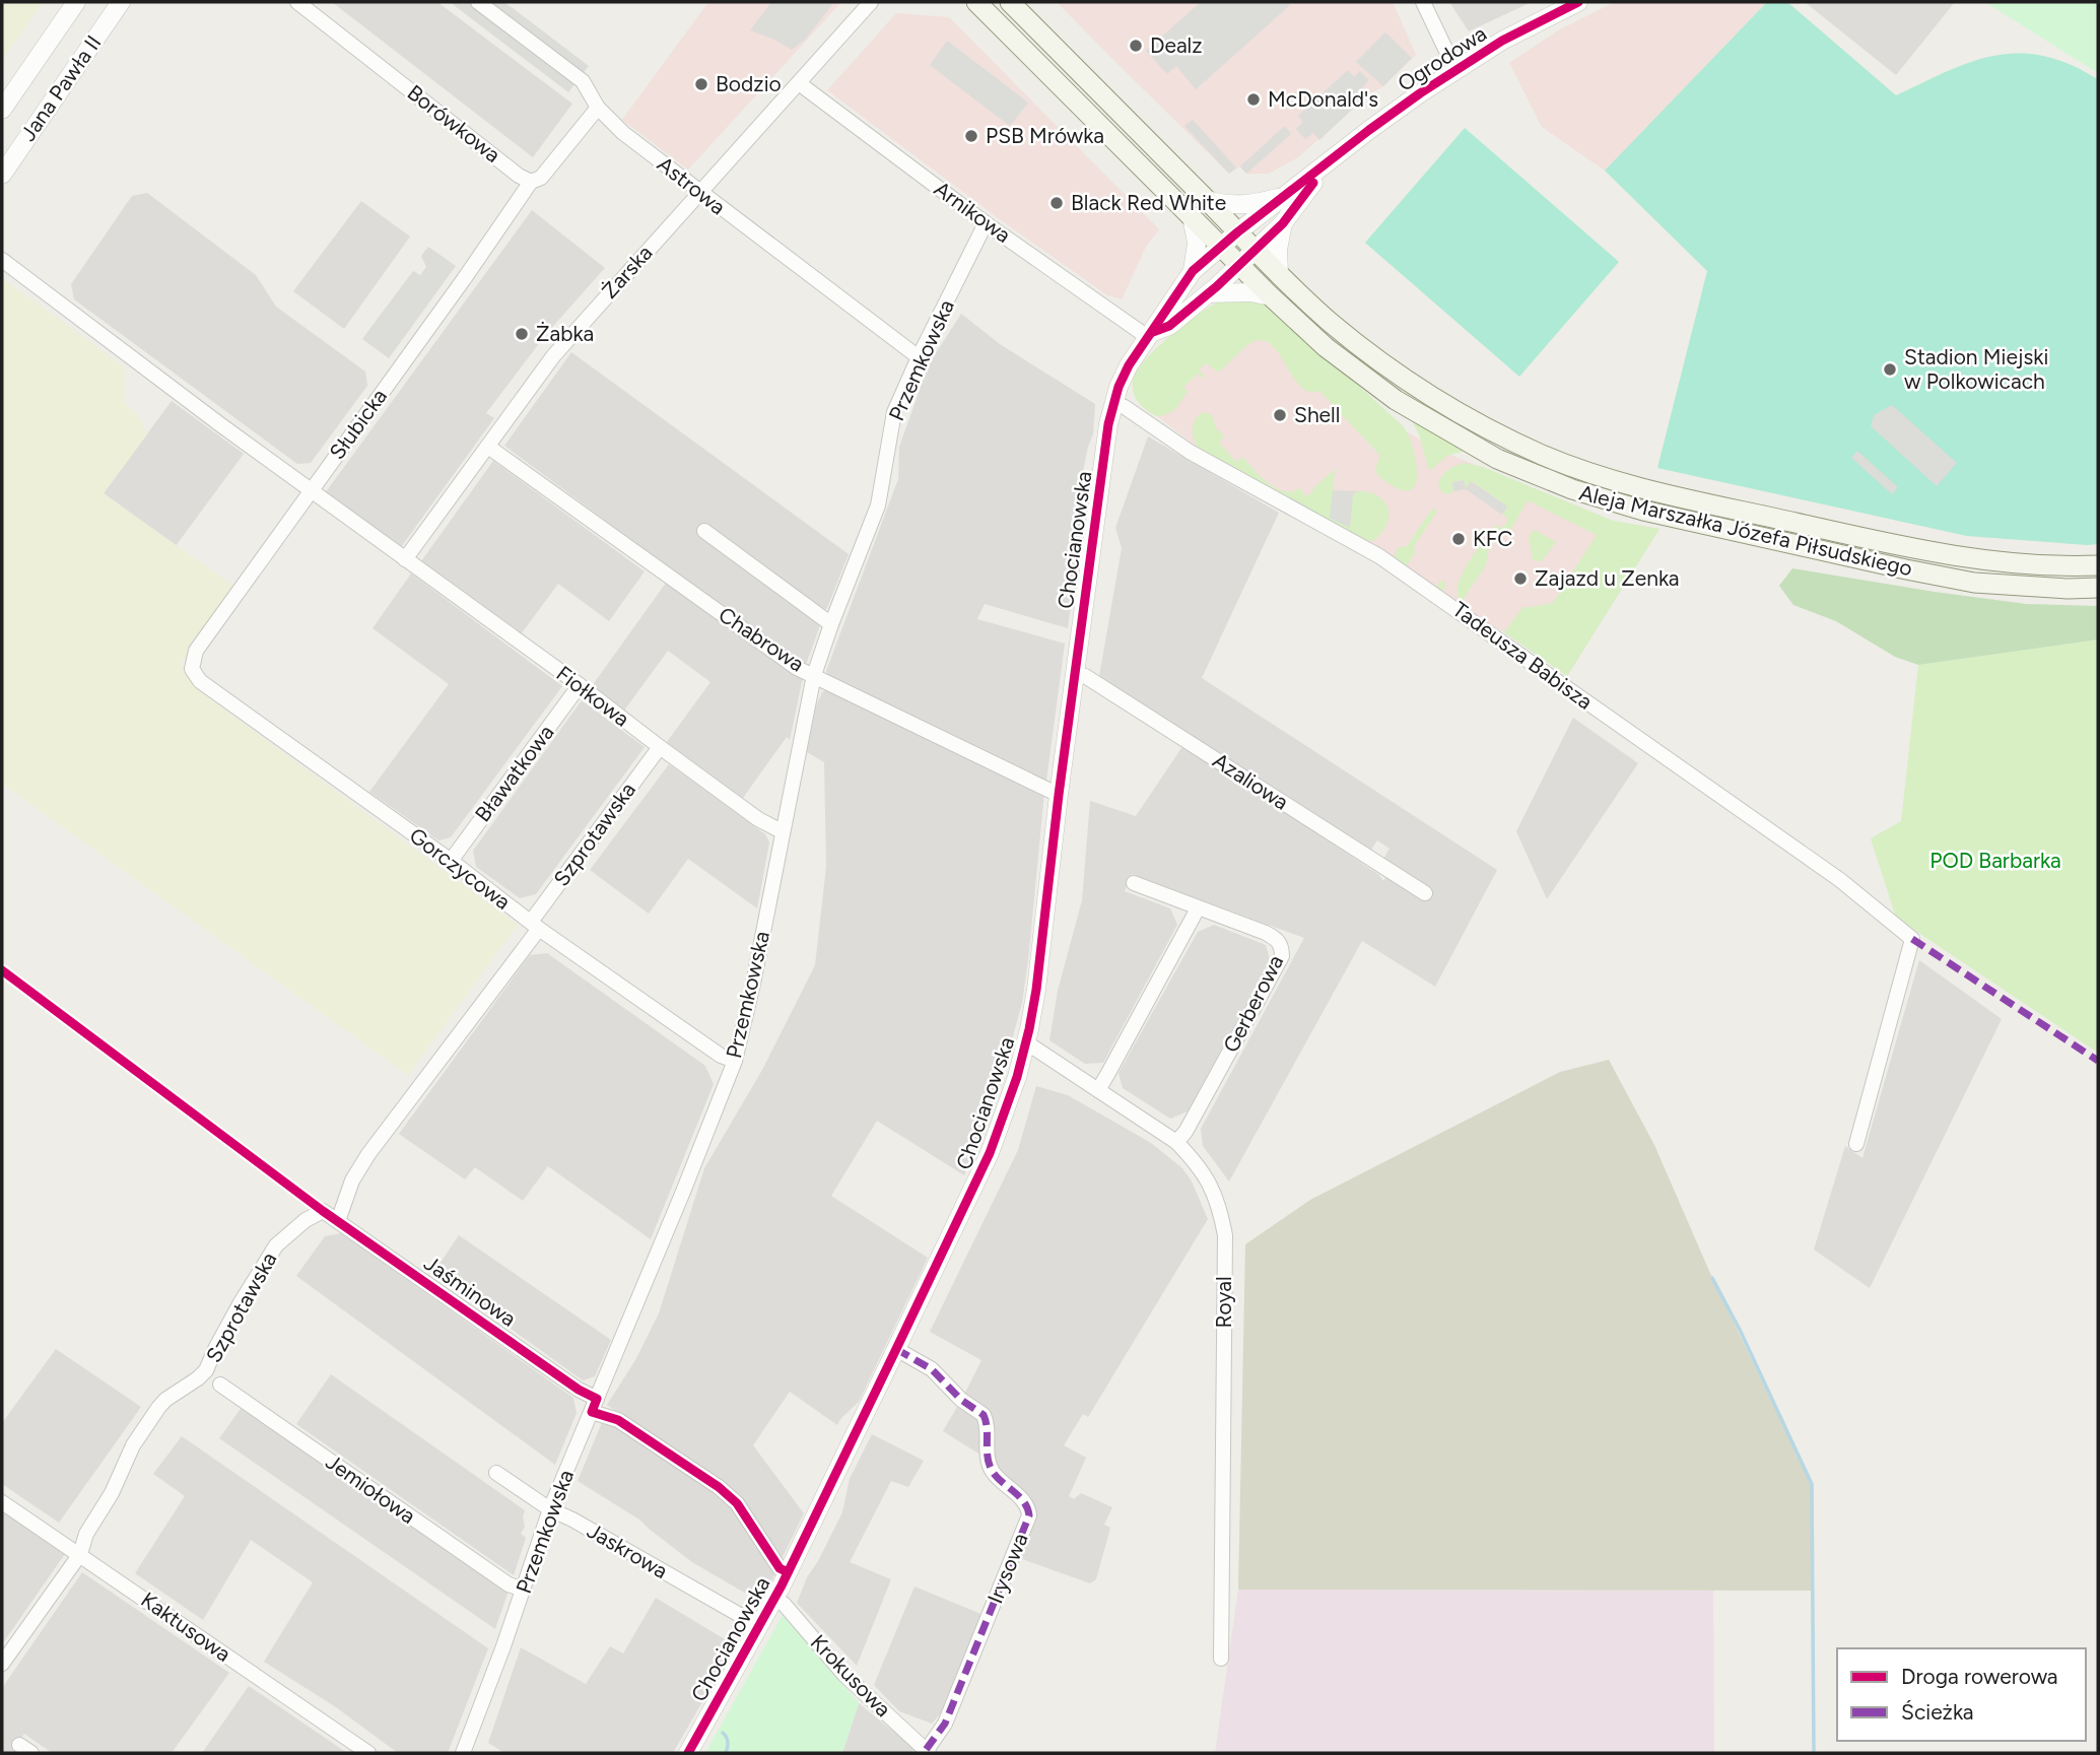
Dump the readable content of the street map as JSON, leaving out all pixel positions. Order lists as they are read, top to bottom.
{
  "streets": {
    "main road": ["Aleja Marszałka Józefa Piłsudskiego"],
    "street": [
      "Ogrodowa",
      "Jana Pawła II",
      "Borówkowa",
      "Astrowa",
      "Arnikowa",
      "Żarska",
      "Przemkowska",
      "Słubicka",
      "Chocianowska",
      "Chabrowa",
      "Tadeusza Babisza",
      "Fiołkowa",
      "Bławatkowa",
      "Azaliowa",
      "Szprotawska",
      "Gorczycowa",
      "Gerberowa",
      "Jaśminowa",
      "Royal",
      "Jemiołowa",
      "Jaskrowa",
      "Irysowa",
      "Kaktusowa",
      "Krokusowa"
    ]
  },
  "crossings": [
    ["Ogrodowa", "Arnikowa"],
    ["Ogrodowa", "Aleja Marszałka Józefa Piłsudskiego"],
    ["Ogrodowa", "Chocianowska"],
    ["Borówkowa", "Słubicka"],
    ["Astrowa", "Żarska"],
    ["Astrowa", "Przemkowska"],
    ["Arnikowa", "Żarska"],
    ["Arnikowa", "Przemkowska"],
    ["Arnikowa", "Chocianowska"],
    ["Żarska", "Chabrowa"],
    ["Żarska", "Fiołkowa"],
    ["Przemkowska", "Chabrowa"],
    ["Przemkowska", "Fiołkowa"],
    ["Przemkowska", "Gorczycowa"],
    ["Przemkowska", "Jaśminowa"],
    ["Przemkowska", "Jemiołowa"],
    ["Przemkowska", "Jaskrowa"],
    ["Słubicka", "Fiołkowa"],
    ["Słubicka", "Gorczycowa"],
    ["Chocianowska", "Chabrowa"],
    ["Chocianowska", "Tadeusza Babisza"],
    ["Chocianowska", "Azaliowa"],
    ["Chocianowska", "Jaśminowa"],
    ["Chocianowska", "Royal"],
    ["Chocianowska", "Jaskrowa"],
    ["Chocianowska", "Irysowa"],
    ["Chocianowska", "Krokusowa"],
    ["Fiołkowa", "Bławatkowa"],
    ["Fiołkowa", "Szprotawska"],
    ["Bławatkowa", "Gorczycowa"],
    ["Szprotawska", "Gorczycowa"],
    ["Szprotawska", "Jaśminowa"],
    ["Szprotawska", "Kaktusowa"],
    ["Gerberowa", "Royal"],
    ["Irysowa", "Krokusowa"]
  ],
  "parks": ["POD Barbarka"],
  "places": [
    "Dealz",
    "Bodzio",
    "McDonald's",
    "PSB Mrówka",
    "Black Red White",
    "Żabka",
    "Stadion Miejski w Polkowicach",
    "Shell",
    "KFC",
    "Zajazd u Zenka"
  ],
  "legend": ["Droga rowerowa", "Ścieżka"]
}
